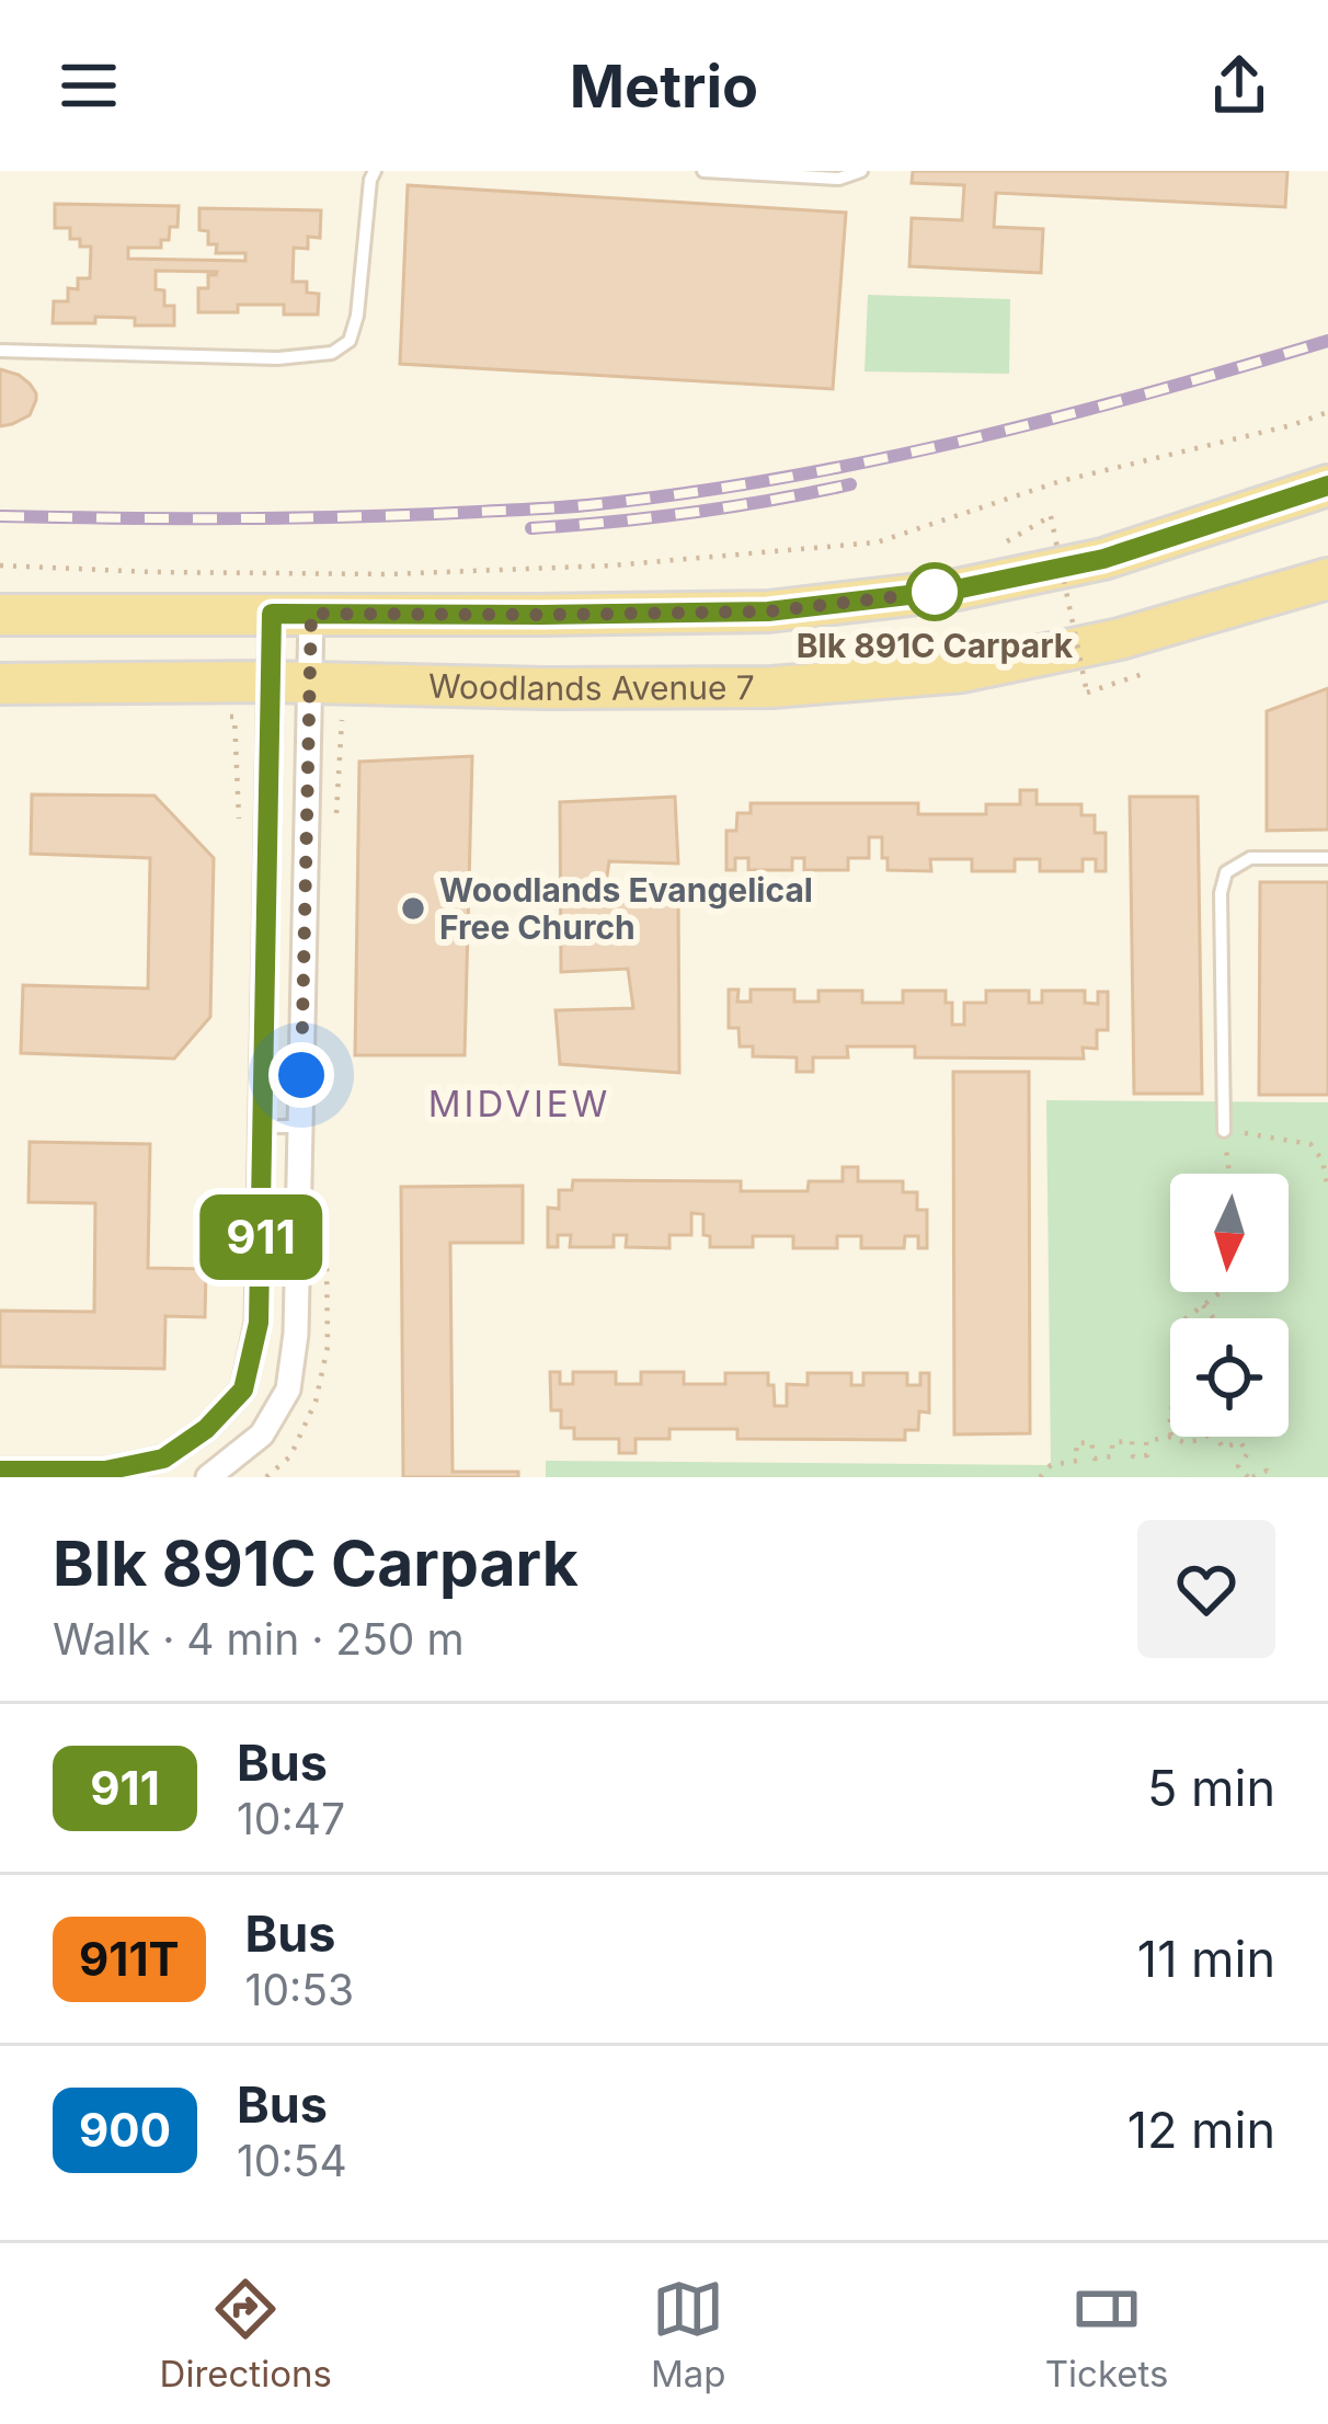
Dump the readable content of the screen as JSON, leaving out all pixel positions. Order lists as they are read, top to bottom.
{
  "streets": {
    "main road": ["Woodlands Avenue 7"]
  },
  "districts": ["MIDVIEW"],
  "places": ["Blk 891C Carpark", "Woodlands Evangelical Free Church"],
  "lines": ["bus line 911"],
  "north": "bottom",
  "page": {
    "header": "Metrio",
    "on_map": "911",
    "heading": ["Blk 891C Carpark", "Walk · 4 min · 250 m"],
    "list": [
      {
        "mark": "911",
        "name": "Bus",
        "note": "10:47",
        "value": "5 min"
      },
      {
        "mark": "911T",
        "name": "Bus",
        "note": "10:53",
        "value": "11 min"
      },
      {
        "mark": "900",
        "name": "Bus",
        "note": "10:54",
        "value": "12 min"
      }
    ],
    "tabs": ["Directions", "Map", "Tickets"]
  }
}
